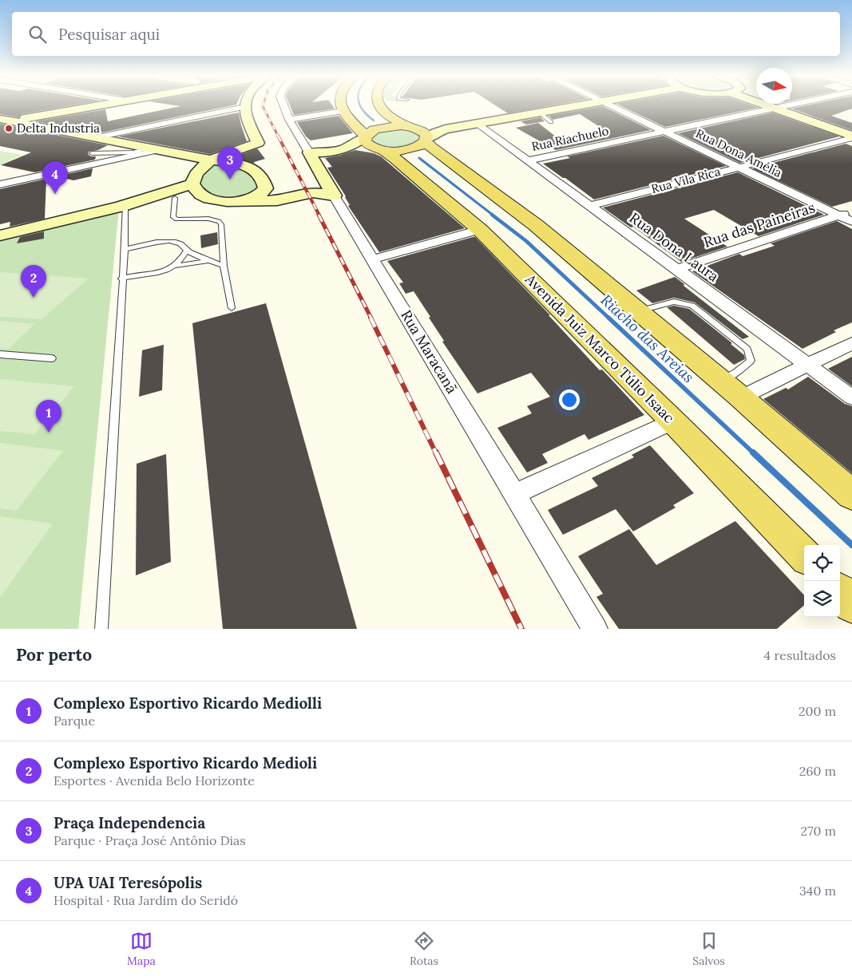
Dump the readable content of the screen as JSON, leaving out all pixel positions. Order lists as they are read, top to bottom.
{
  "streets": {
    "main road": ["Avenida Juiz Marco Túlio Isaac"],
    "street": [
      "Rua Riachuelo",
      "Rua Dona Amélia",
      "Rua Vila Rica",
      "Rua das Paineiras",
      "Rua Dona Laura",
      "Rua Maracanã"
    ]
  },
  "crossings": [
    ["Rua Riachuelo", "Rua Dona Amélia"],
    ["Rua Riachuelo", "Rua Dona Laura"],
    ["Rua Dona Amélia", "Rua Vila Rica"],
    ["Rua Dona Amélia", "Rua das Paineiras"],
    ["Rua Vila Rica", "Rua Dona Laura"],
    ["Rua das Paineiras", "Rua Dona Laura"]
  ],
  "water": ["Riacho das Areias"],
  "places": ["Delta Industria"],
  "north": "right",
  "page": {
    "search": "Pesquisar aqui",
    "pins": [
      "3",
      "4",
      "2",
      "1"
    ],
    "heading": ["Por perto", "4 resultados"],
    "list": [
      {
        "mark": "1",
        "name": "Complexo Esportivo Ricardo Mediolli",
        "note": "Parque",
        "value": "200 m"
      },
      {
        "mark": "2",
        "name": "Complexo Esportivo Ricardo Medioli",
        "note": "Esportes · Avenida Belo Horizonte",
        "value": "260 m"
      },
      {
        "mark": "3",
        "name": "Praça Independencia",
        "note": "Parque · Praça José Antônio Dias",
        "value": "270 m"
      },
      {
        "mark": "4",
        "name": "UPA UAI Teresópolis",
        "note": "Hospital · Rua Jardim do Seridó",
        "value": "340 m"
      }
    ],
    "nav": ["Mapa", "Rotas", "Salvos"]
  }
}
